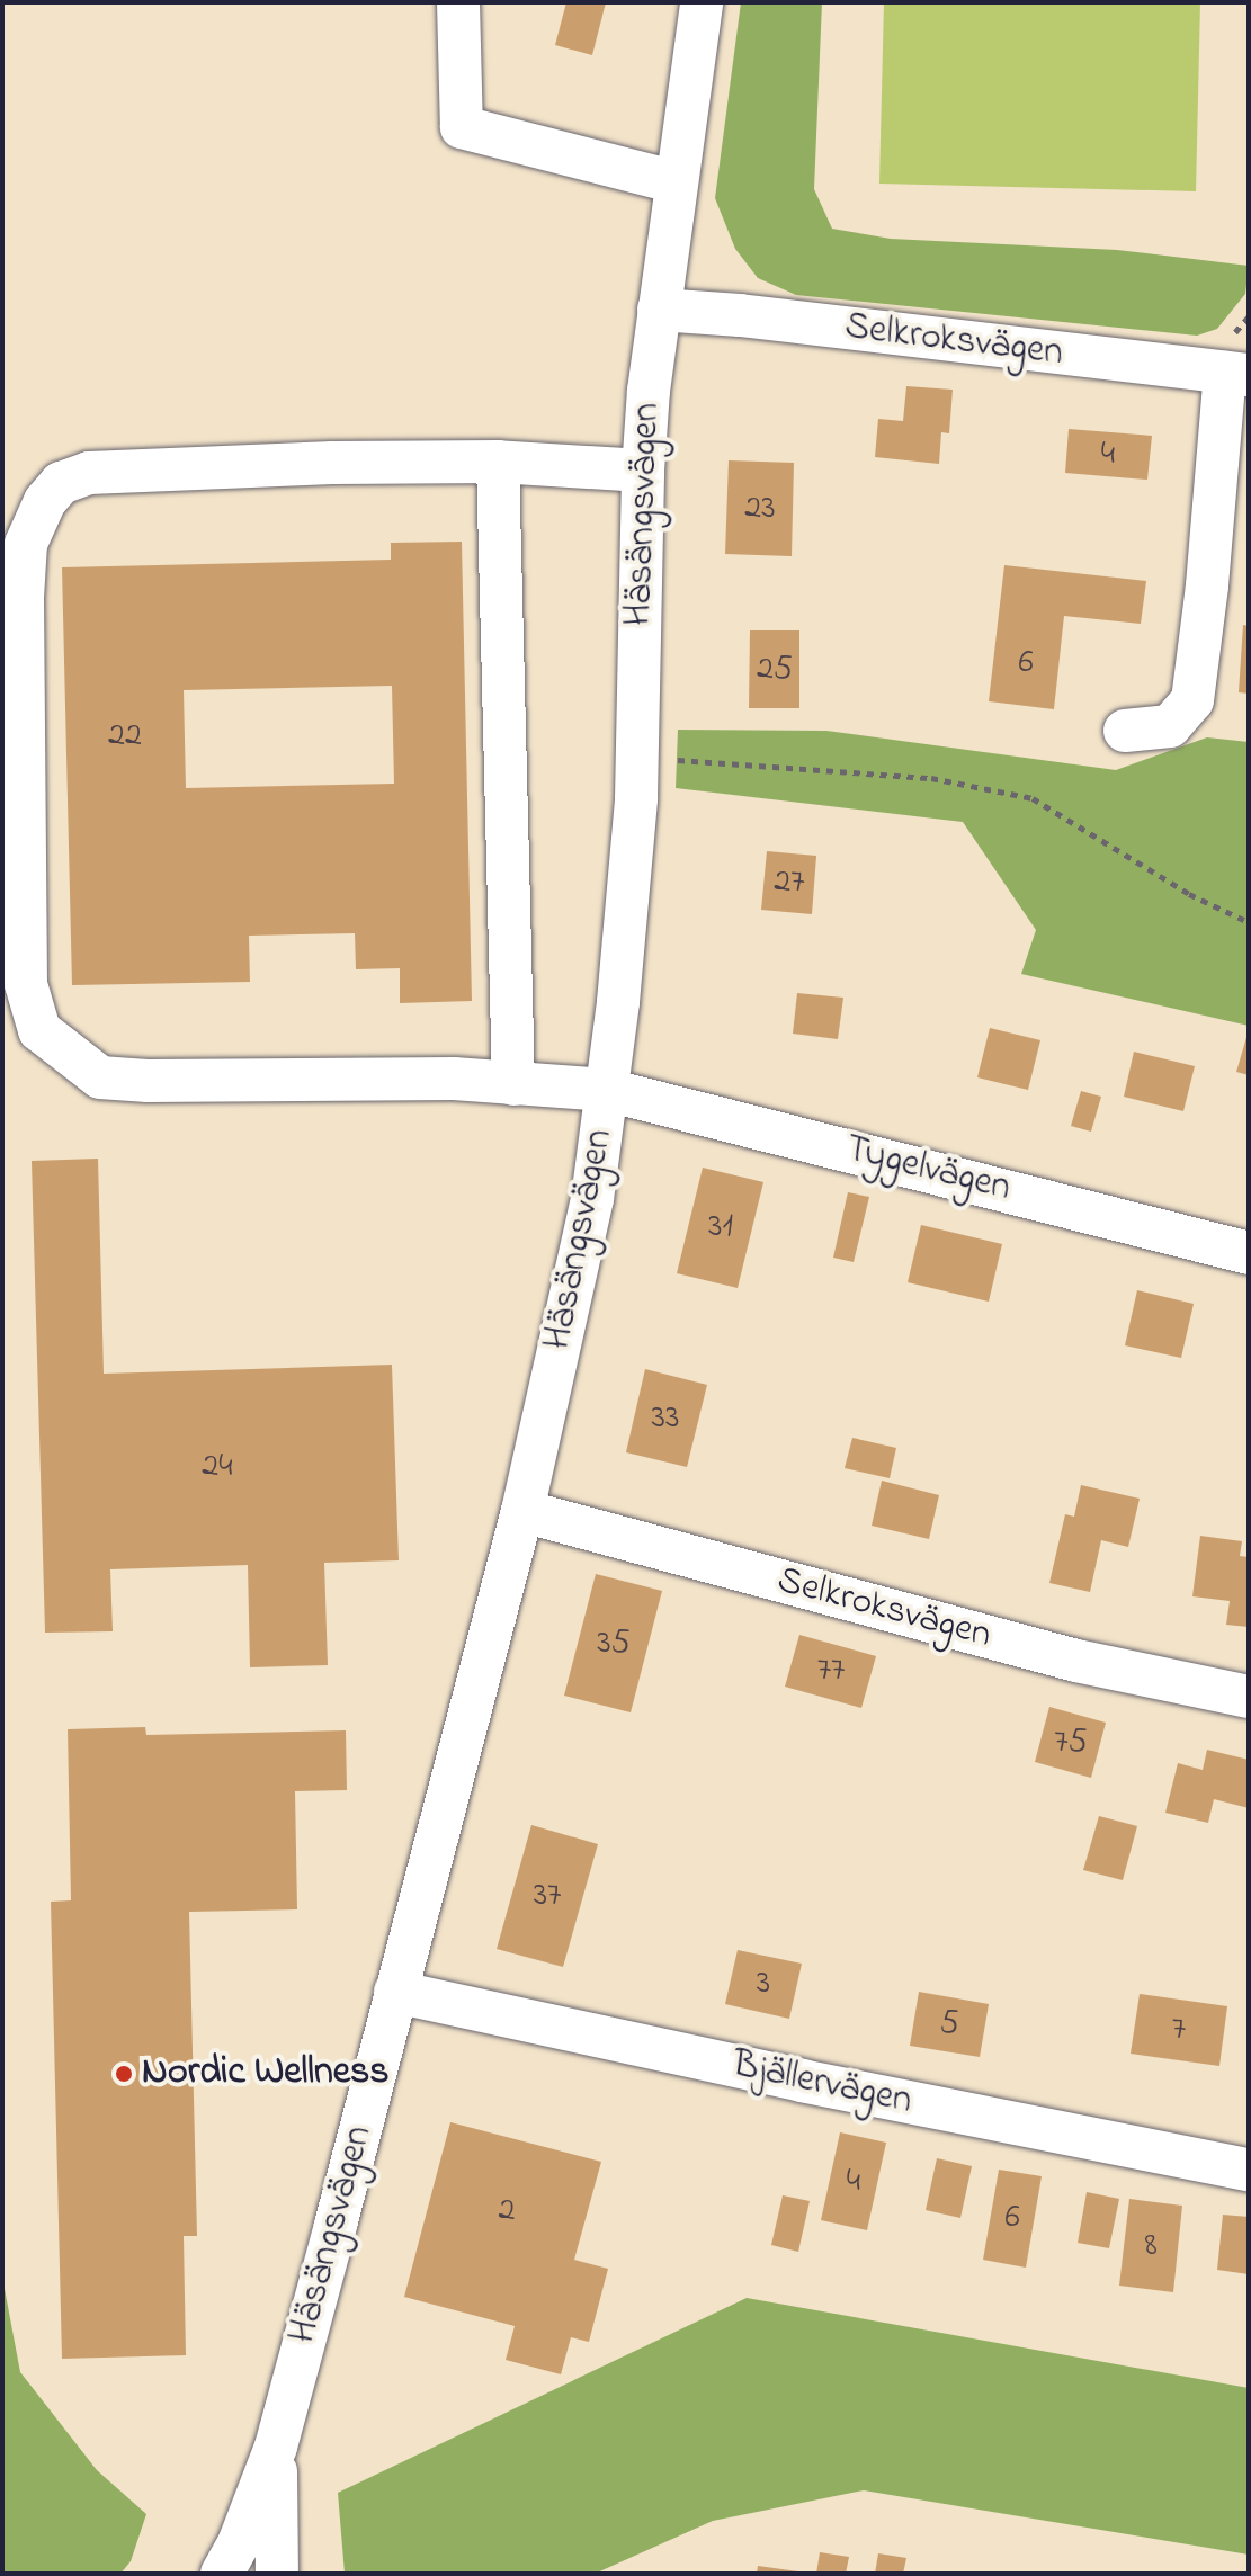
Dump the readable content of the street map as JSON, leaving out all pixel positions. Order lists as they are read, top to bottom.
{
  "streets": {
    "street": [
      "Selkroksvägen",
      "Häsängsvägen",
      "Tygelvägen",
      "Bjällervägen"
    ]
  },
  "crossings": [
    ["Selkroksvägen", "Häsängsvägen"],
    ["Häsängsvägen", "Tygelvägen"],
    ["Häsängsvägen", "Bjällervägen"]
  ],
  "places": ["Nordic Wellness"],
  "house_numbers": [
    "4",
    "23",
    "6",
    "25",
    "22",
    "27",
    "31",
    "33",
    "24",
    "35",
    "77",
    "75",
    "37",
    "3",
    "5",
    "7",
    "4",
    "2",
    "6",
    "8"
  ]
}
